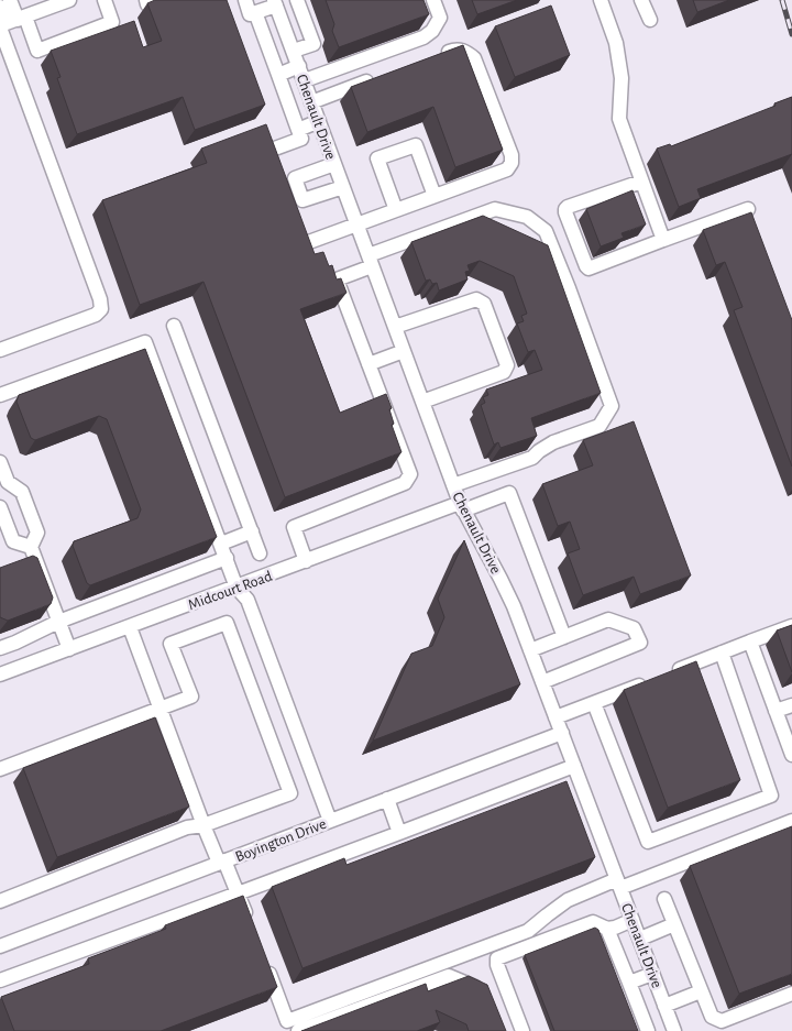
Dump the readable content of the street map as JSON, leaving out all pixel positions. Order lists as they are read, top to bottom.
{
  "streets": {
    "street": ["Chenault Drive", "Midcourt Road", "Boyington Drive"]
  },
  "crossings": [
    ["Chenault Drive", "Midcourt Road"],
    ["Chenault Drive", "Boyington Drive"]
  ]
}
